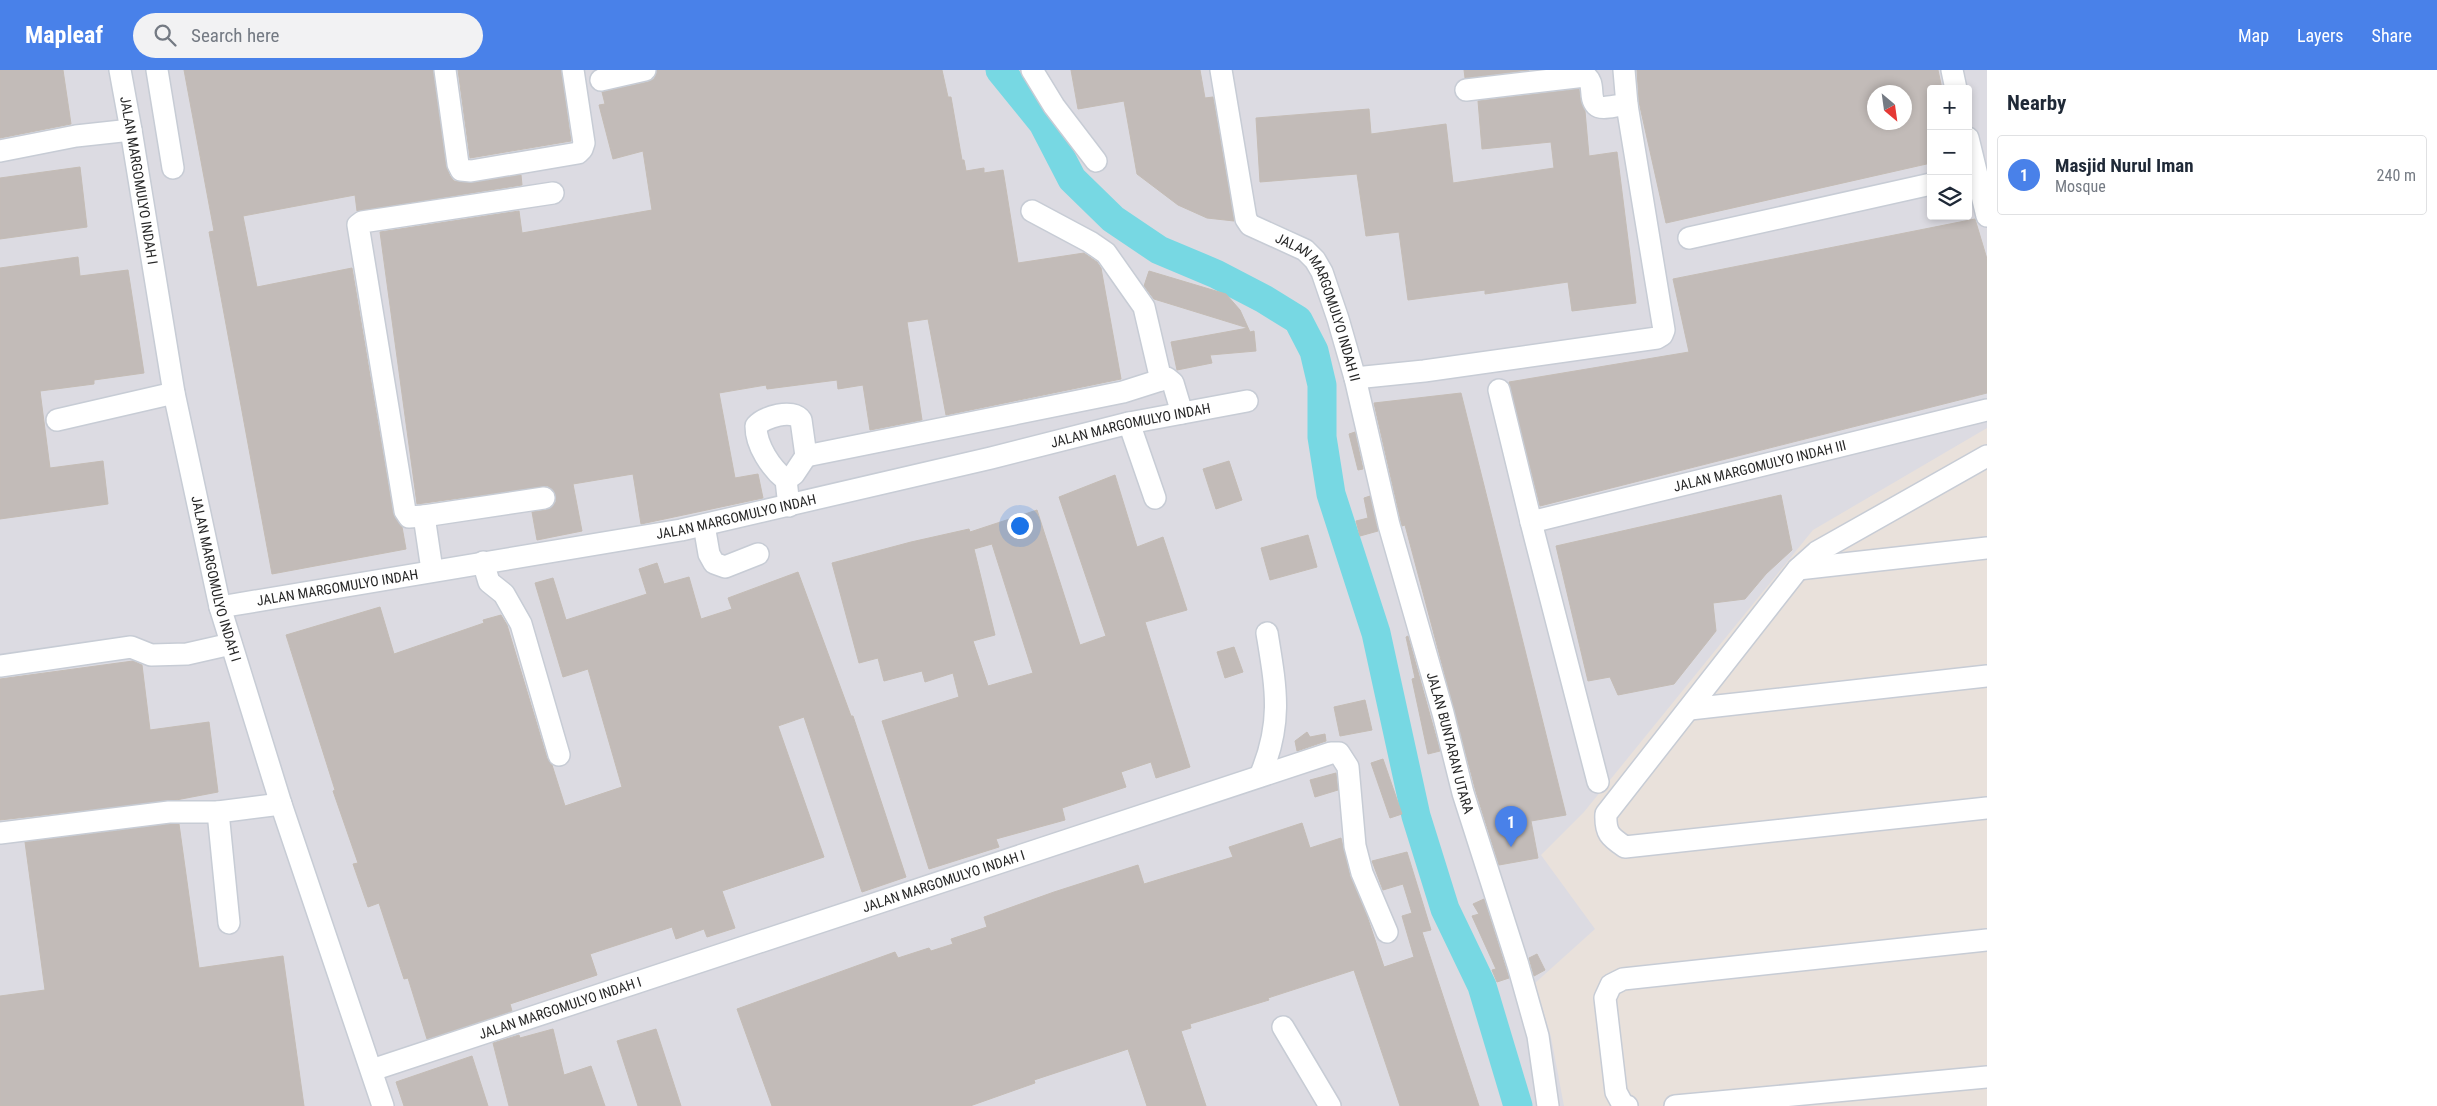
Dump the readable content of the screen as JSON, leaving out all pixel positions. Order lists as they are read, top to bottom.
{
  "streets": {
    "street": [
      "JALAN MARGOMULYO INDAH I",
      "JALAN MARGOMULYO INDAH II",
      "JALAN MARGOMULYO INDAH",
      "JALAN MARGOMULYO INDAH III",
      "JALAN BUNTARAN UTARA"
    ]
  },
  "crossings": [
    ["JALAN MARGOMULYO INDAH I", "JALAN MARGOMULYO INDAH"],
    ["JALAN MARGOMULYO INDAH II", "JALAN BUNTARAN UTARA"]
  ],
  "north": "bottom right",
  "page": {
    "header": "Mapleaf",
    "search": "Search here",
    "nav": ["Map", "Layers", "Share"],
    "heading": "Nearby",
    "map_buttons": ["+", "−"],
    "list": [
      {
        "mark": "1",
        "name": "Masjid Nurul Iman",
        "note": "Mosque",
        "value": "240 m"
      }
    ],
    "pins": "1"
  }
}
